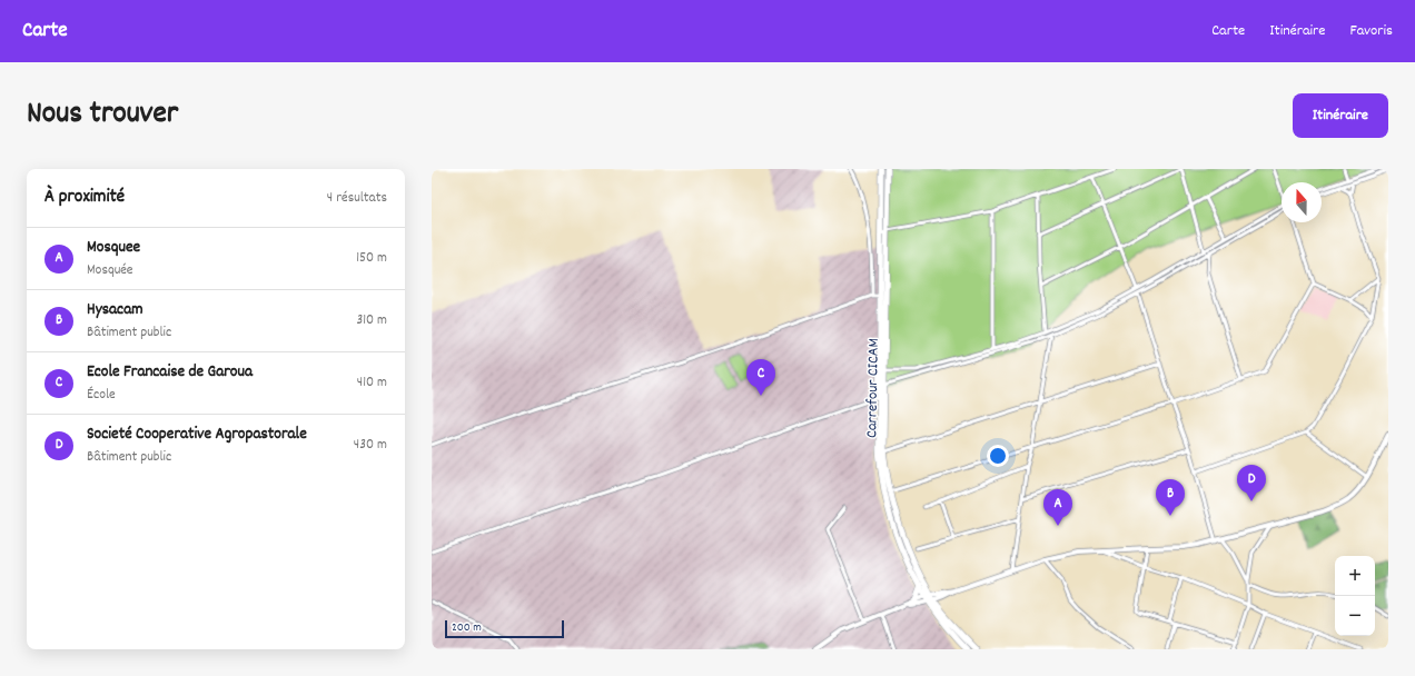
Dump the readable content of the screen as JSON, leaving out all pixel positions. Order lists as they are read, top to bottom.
{
  "streets": {
    "main road": ["Carrefour CICAM"]
  },
  "scale_bar": "200 m",
  "north": "top",
  "page": {
    "header": "Carte",
    "nav": ["Carte", "Itinéraire", "Favoris"],
    "title": "Nous trouver",
    "buttons": "Itinéraire",
    "heading": ["À proximité", "4 résultats"],
    "list": [
      {
        "mark": "A",
        "name": "Mosquee",
        "note": "Mosquée",
        "value": "150 m"
      },
      {
        "mark": "B",
        "name": "Hysacam",
        "note": "Bâtiment public",
        "value": "310 m"
      },
      {
        "mark": "C",
        "name": "Ecole Francaise de Garoua",
        "note": "École",
        "value": "410 m"
      },
      {
        "mark": "D",
        "name": "Societé Cooperative Agropastorale",
        "note": "Bâtiment public",
        "value": "430 m"
      }
    ],
    "pins": [
      "C",
      "D",
      "B",
      "A"
    ],
    "map_buttons": ["+", "−"],
    "scale": "200 m"
  }
}
